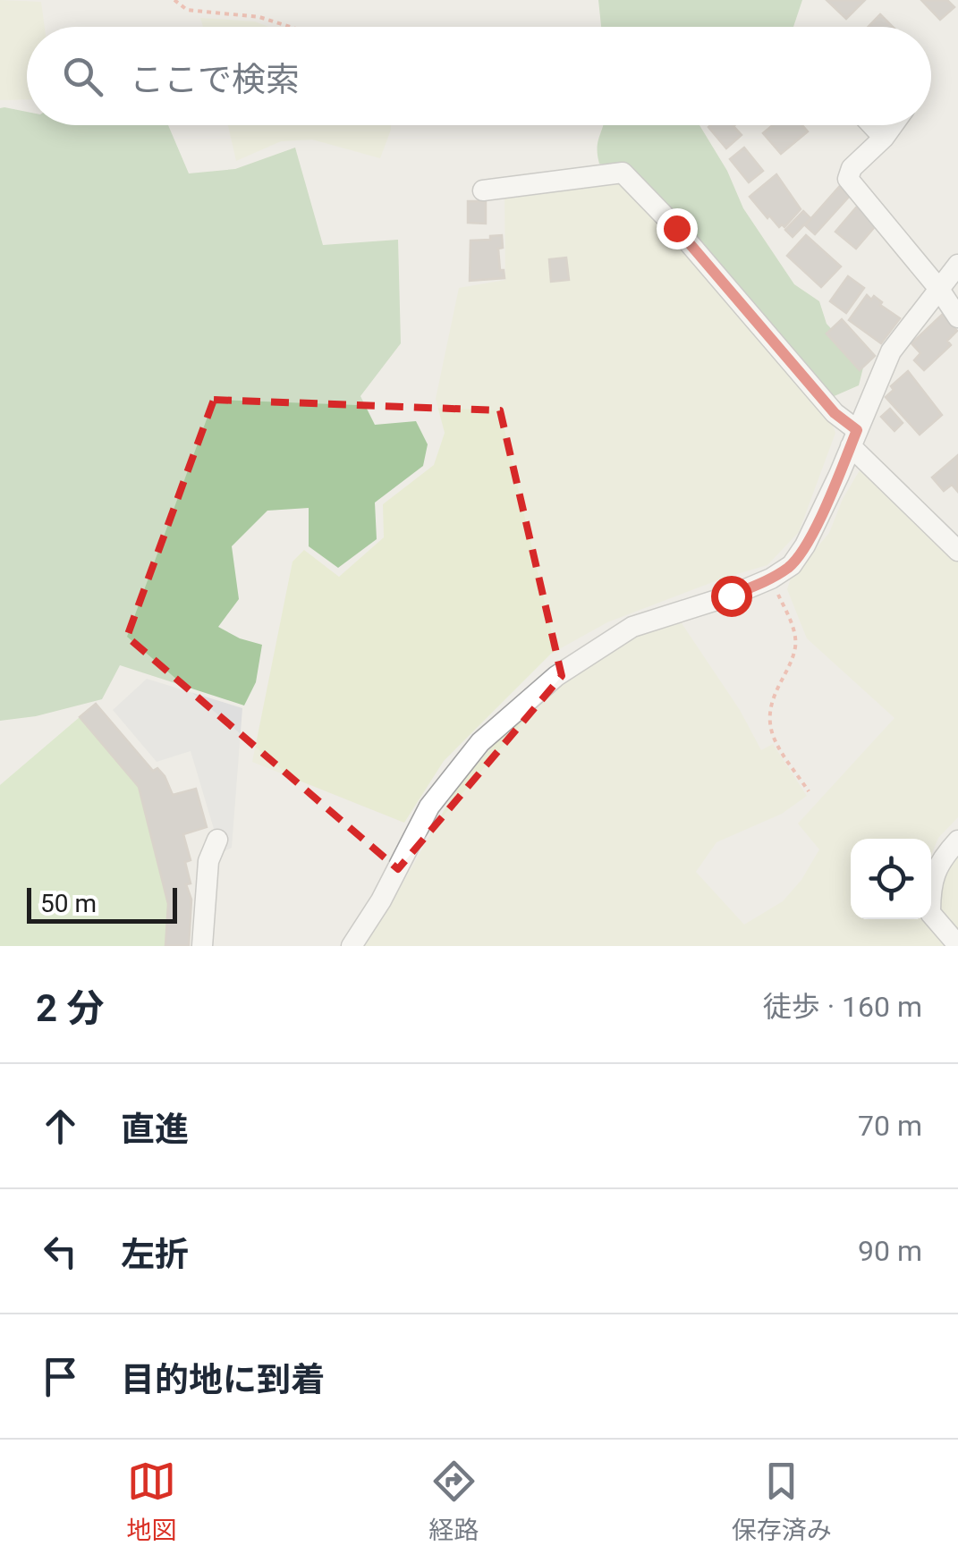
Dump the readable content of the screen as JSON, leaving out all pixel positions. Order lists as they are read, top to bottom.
{
  "scale_bar": "50 m",
  "page": {
    "search": "ここで検索",
    "scale": "50 m",
    "heading": ["2 分", "徒歩 · 160 m"],
    "list": [
      ["直進", "70 m"],
      ["左折", "90 m"],
      "目的地に到着"
    ],
    "nav": ["地図", "経路", "保存済み"]
  }
}
